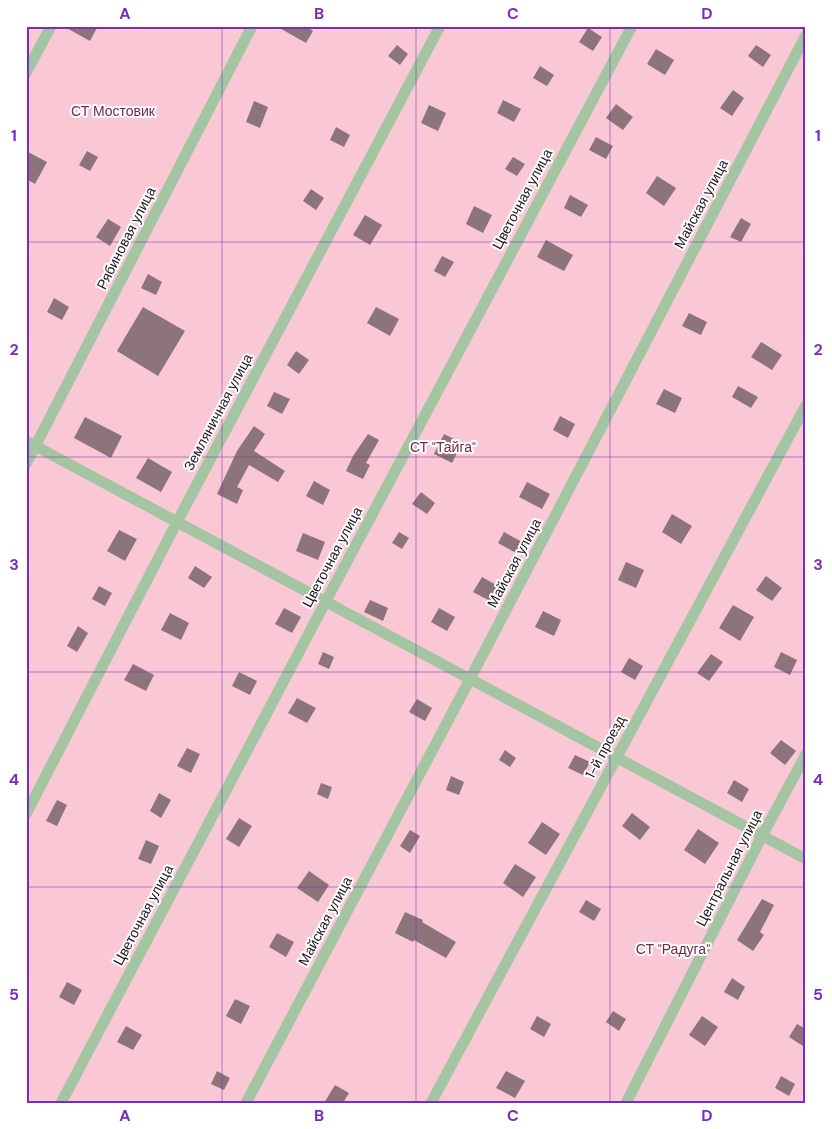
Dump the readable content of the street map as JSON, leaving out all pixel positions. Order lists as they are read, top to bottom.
{
  "streets": {
    "street": [
      "Цветочная улица",
      "Майская улица",
      "Рябиновая улица",
      "Земляничная улица",
      "1-й проезд",
      "Центральная улица"
    ]
  },
  "parks": ["СТ Мостовик", "СТ \"Тайга\"", "СТ \"Радуга\""],
  "grid": {
    "columns": [
      "A",
      "B",
      "C",
      "D"
    ],
    "rows": [
      "1",
      "2",
      "3",
      "4",
      "5"
    ]
  }
}
